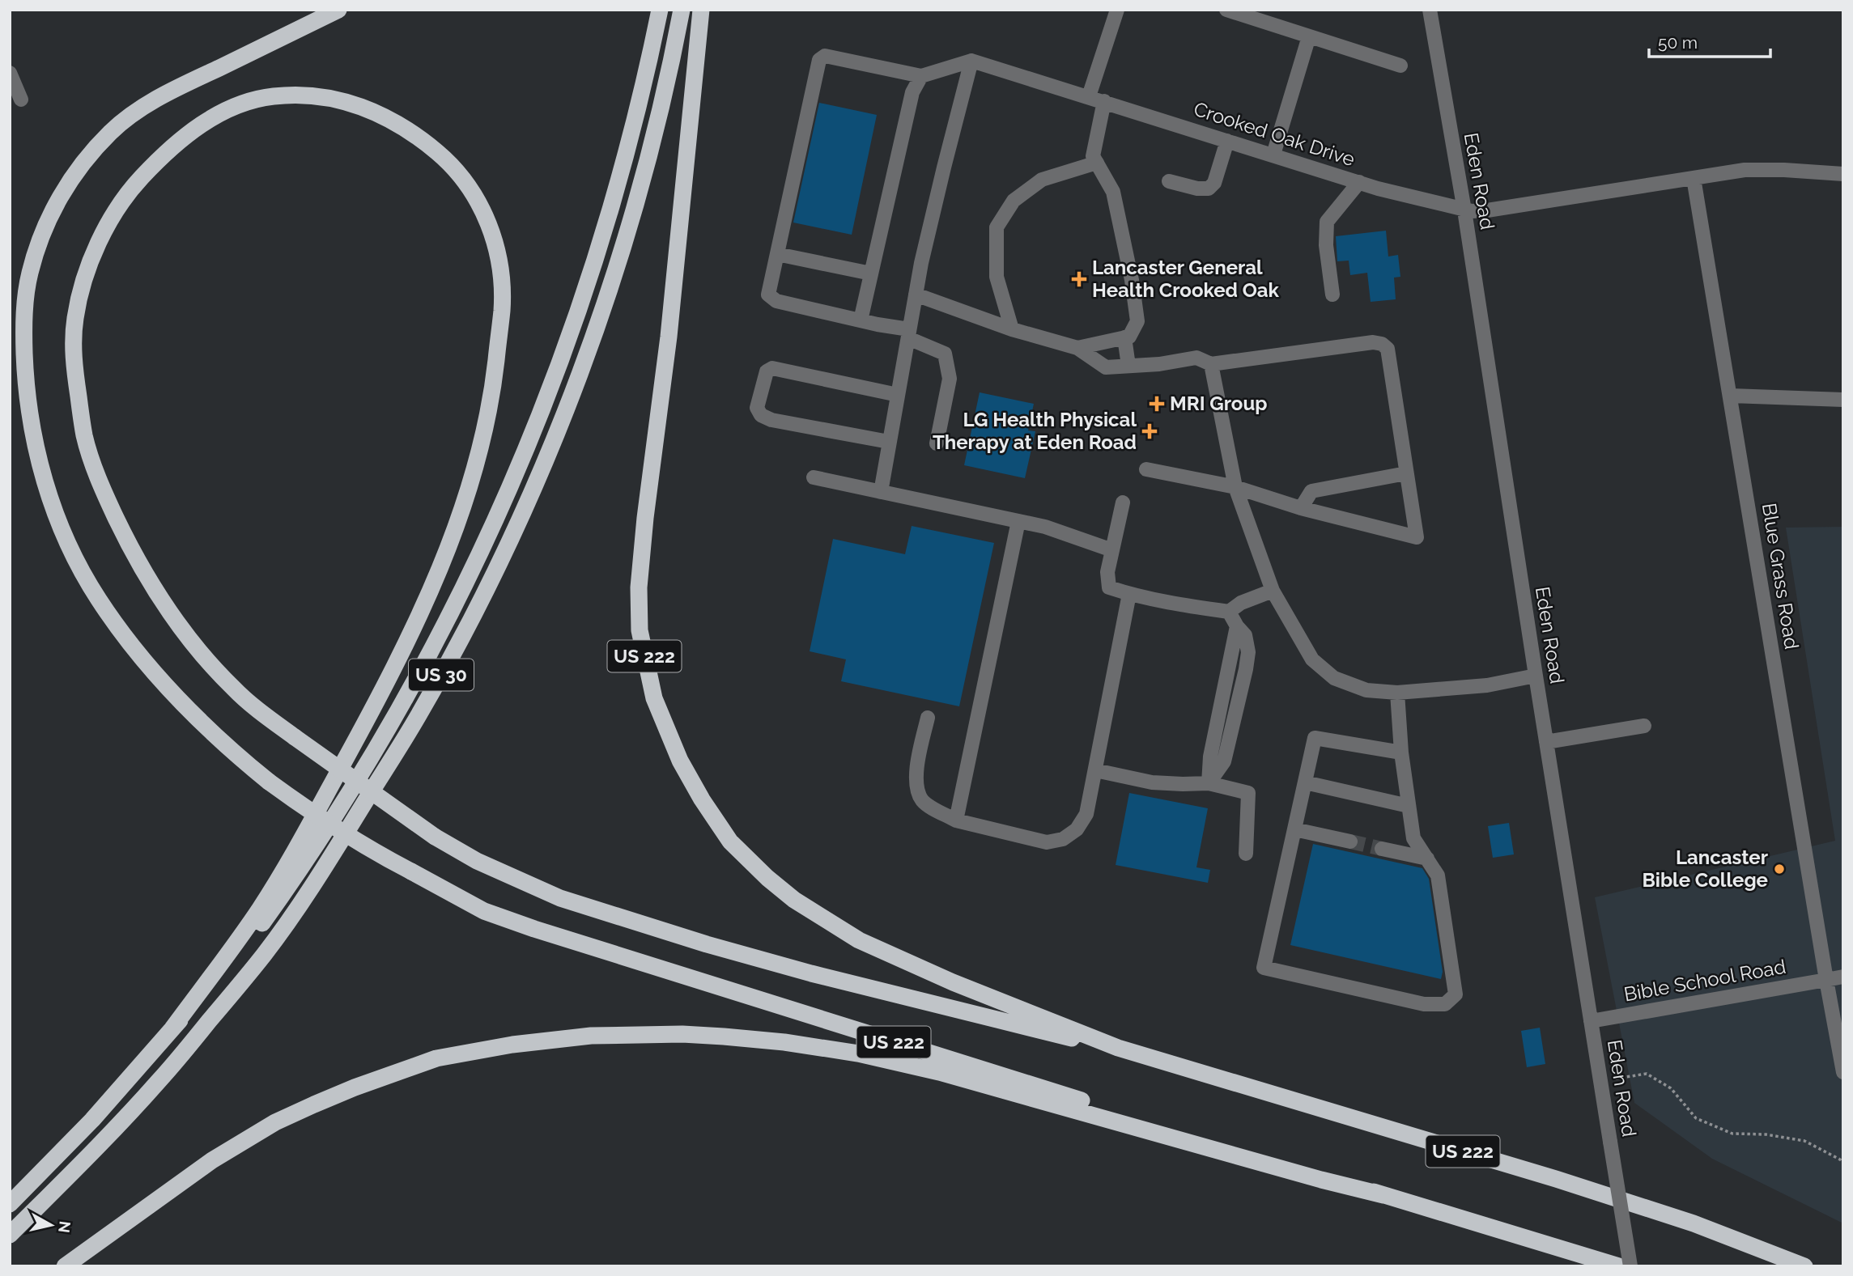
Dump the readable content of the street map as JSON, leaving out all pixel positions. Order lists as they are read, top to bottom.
{
  "streets": {
    "highway": ["US 222", "US 30"],
    "street": [
      "Crooked Oak Drive",
      "Eden Road",
      "Blue Grass Road",
      "Bible School Road"
    ]
  },
  "crossings": [
    ["Crooked Oak Drive", "Eden Road"],
    ["Crooked Oak Drive", "Blue Grass Road"],
    ["Eden Road", "Bible School Road"],
    ["Blue Grass Road", "Bible School Road"]
  ],
  "places": {
    "health": ["Lancaster General Health Crooked Oak", "MRI Group", "LG Health Physical Therapy at Eden Road"],
    "other": ["Lancaster Bible College"]
  },
  "scale_bar": "50 m",
  "north": "right"
}
